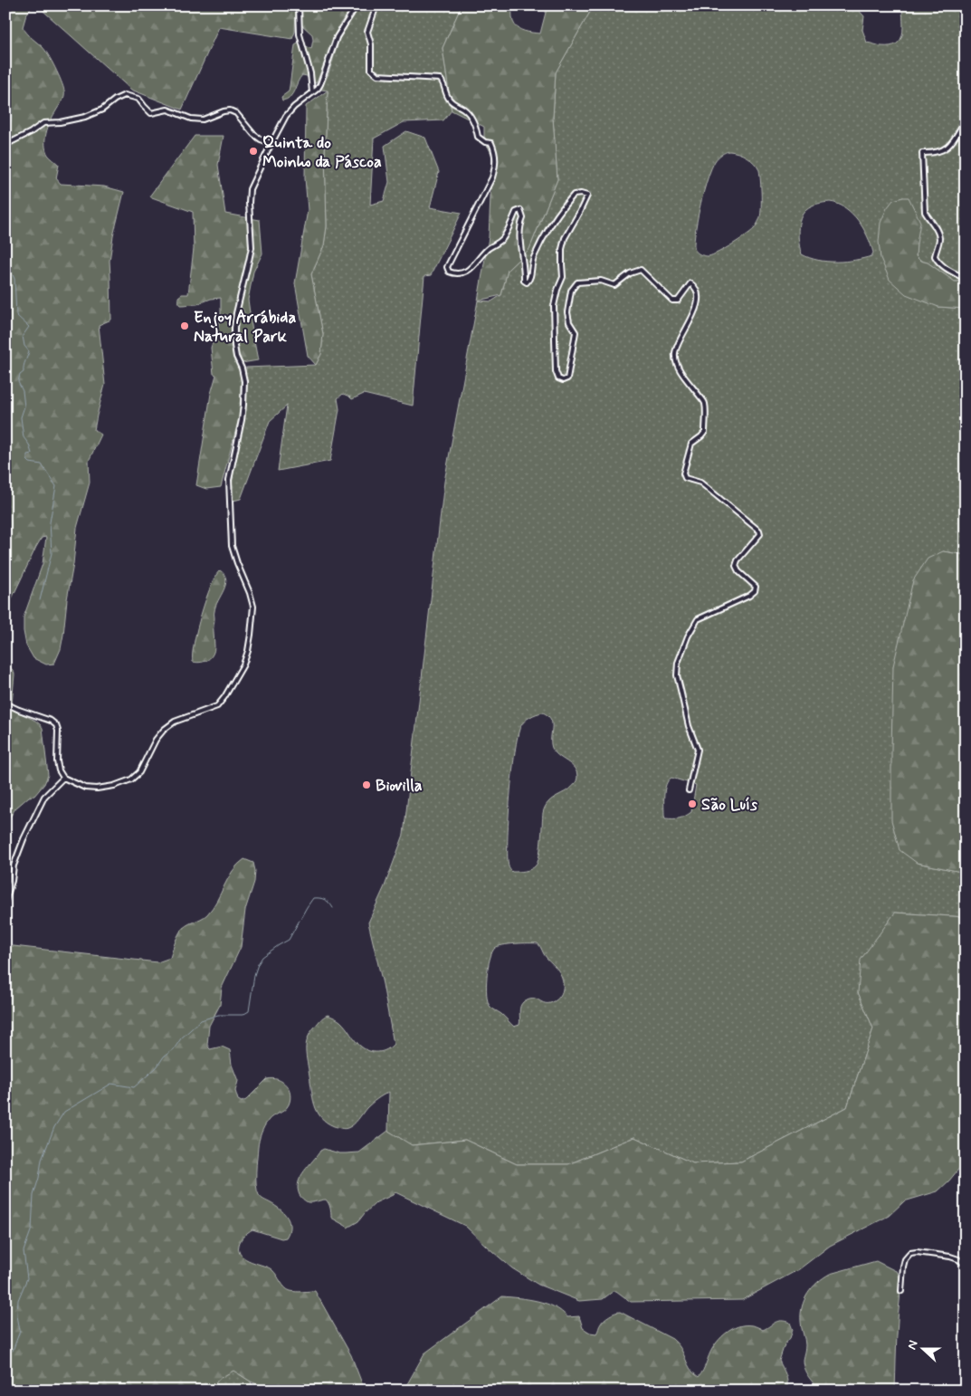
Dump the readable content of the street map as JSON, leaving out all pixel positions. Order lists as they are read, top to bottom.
{
  "places": [
    "Quinta do Moinho da Páscoa",
    "Enjoy Arrábida Natural Park",
    "Biovilla",
    "São Luís"
  ],
  "north": "left"
}
